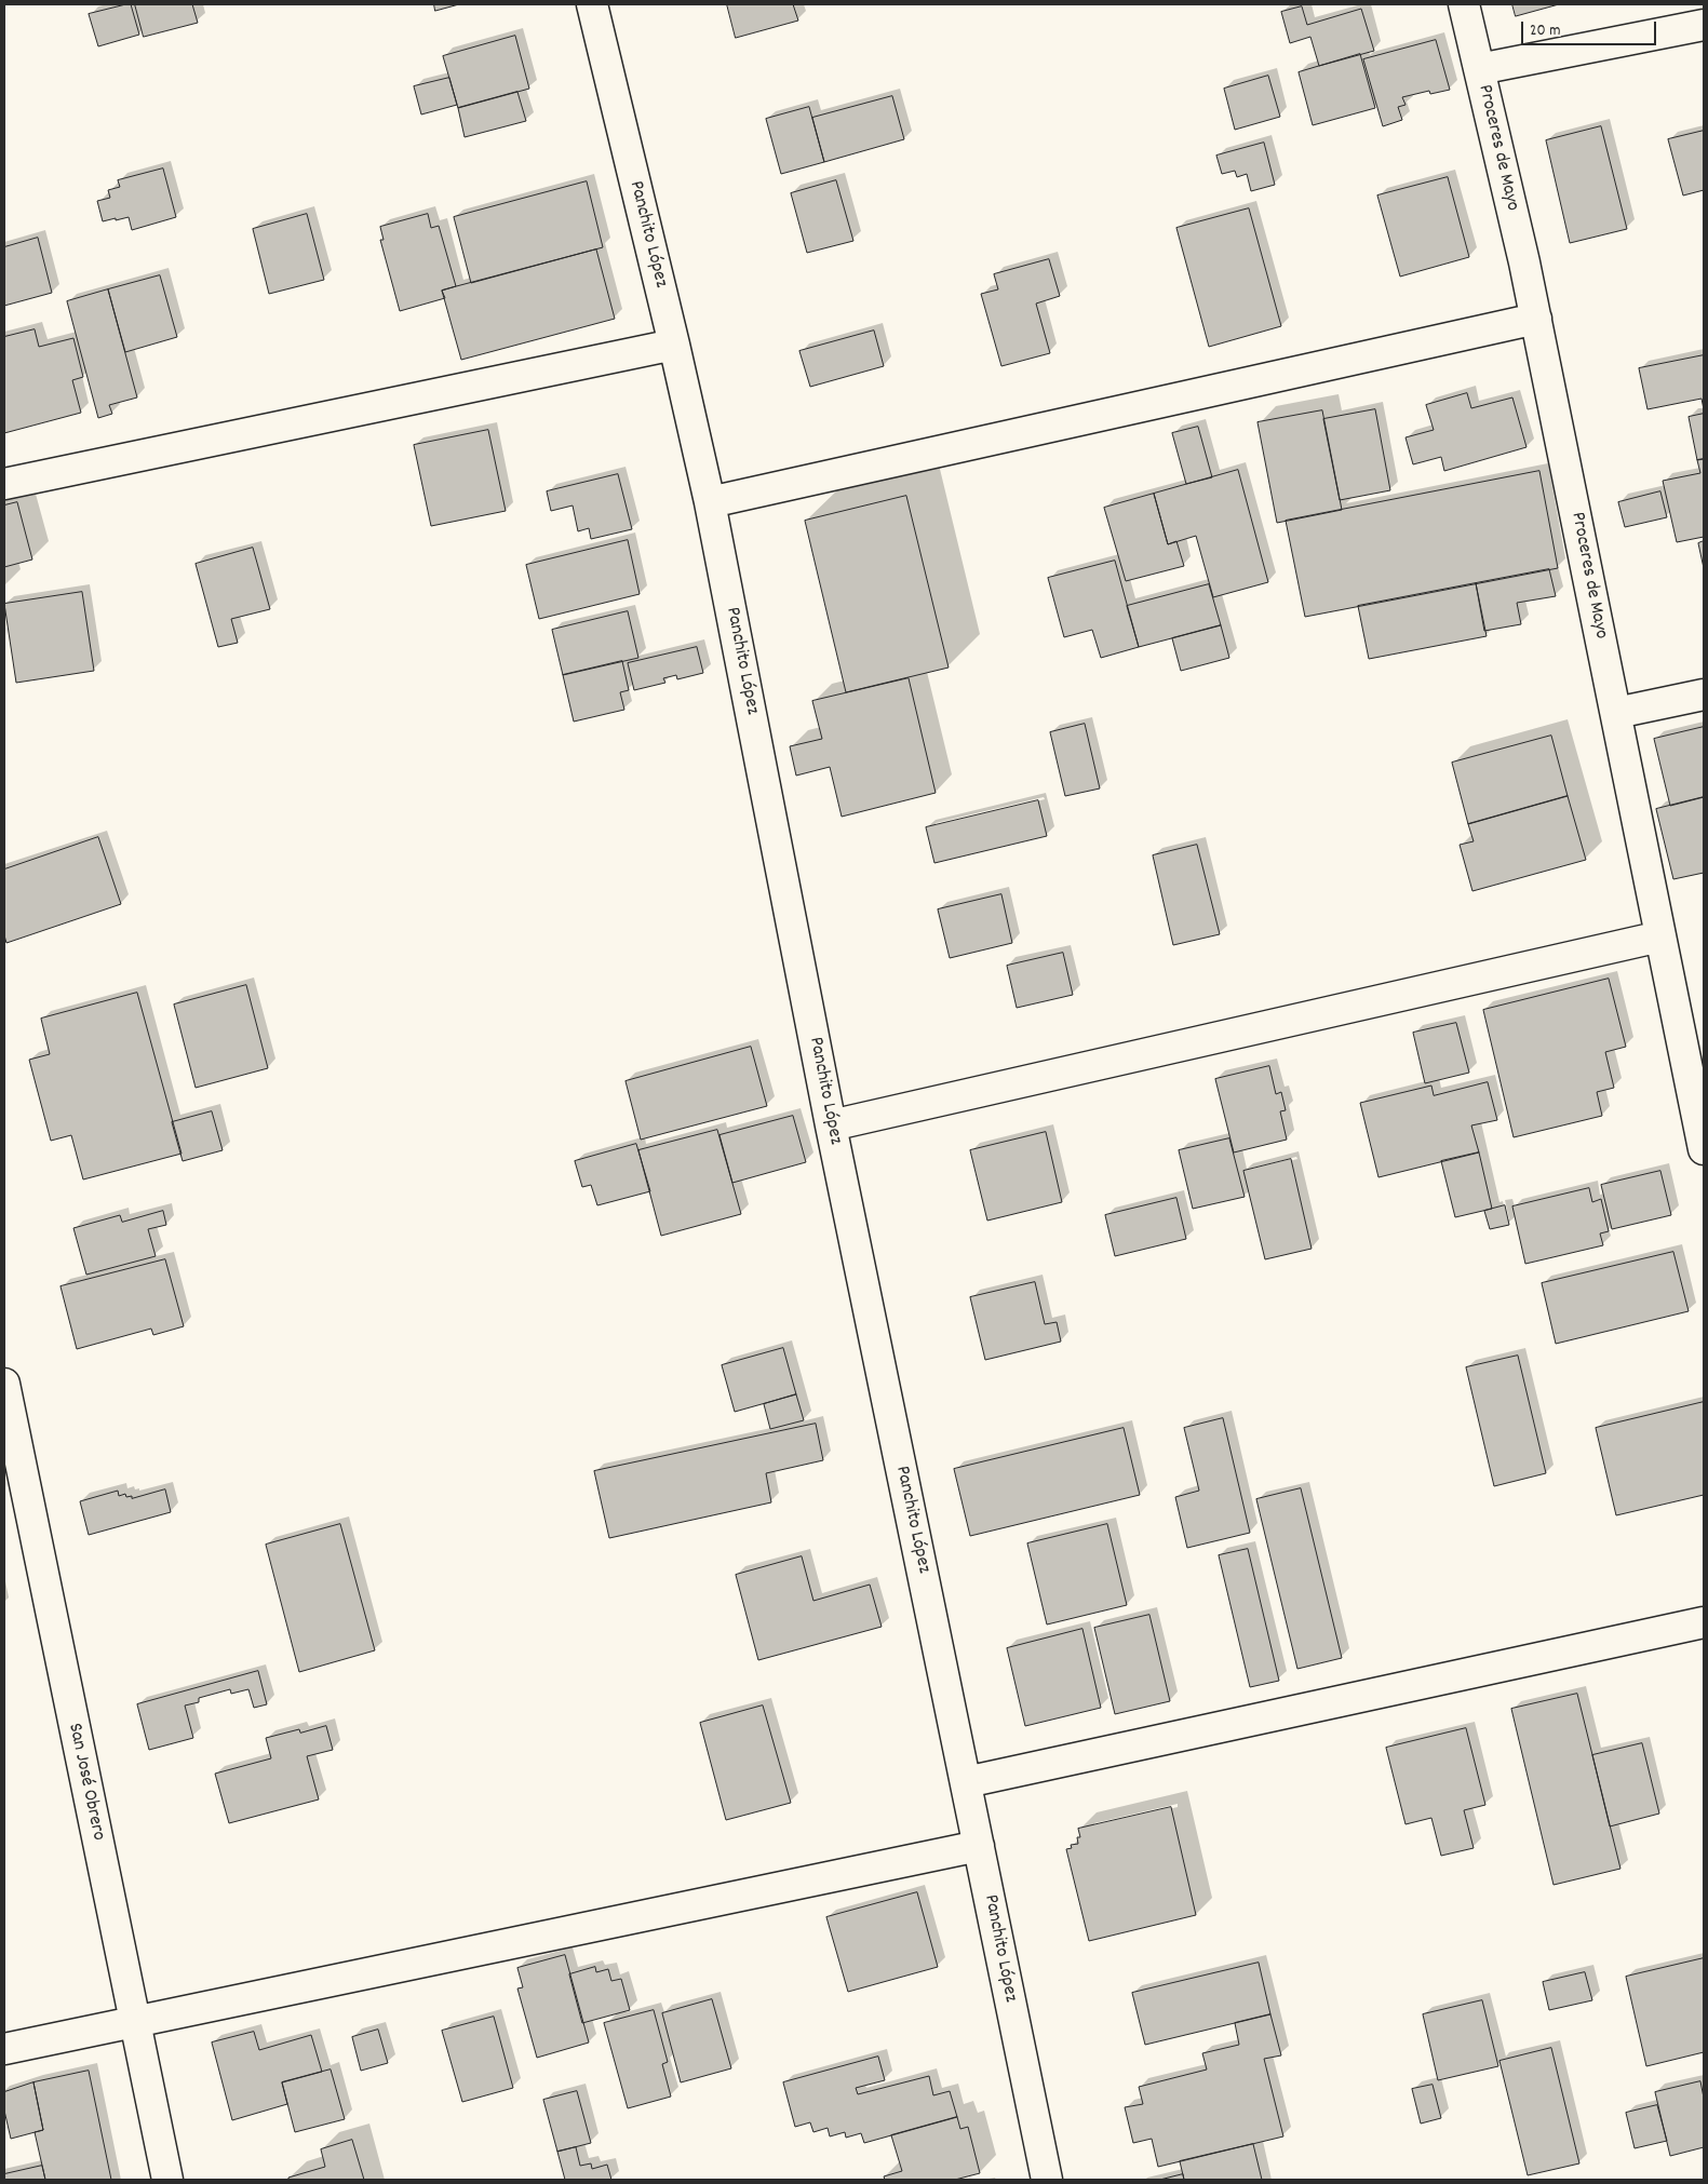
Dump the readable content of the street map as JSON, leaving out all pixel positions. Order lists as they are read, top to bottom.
{
  "streets": {
    "street": ["Proceres de Mayo", "Panchito López", "San José Obrero"]
  },
  "scale_bar": "20 m"
}
